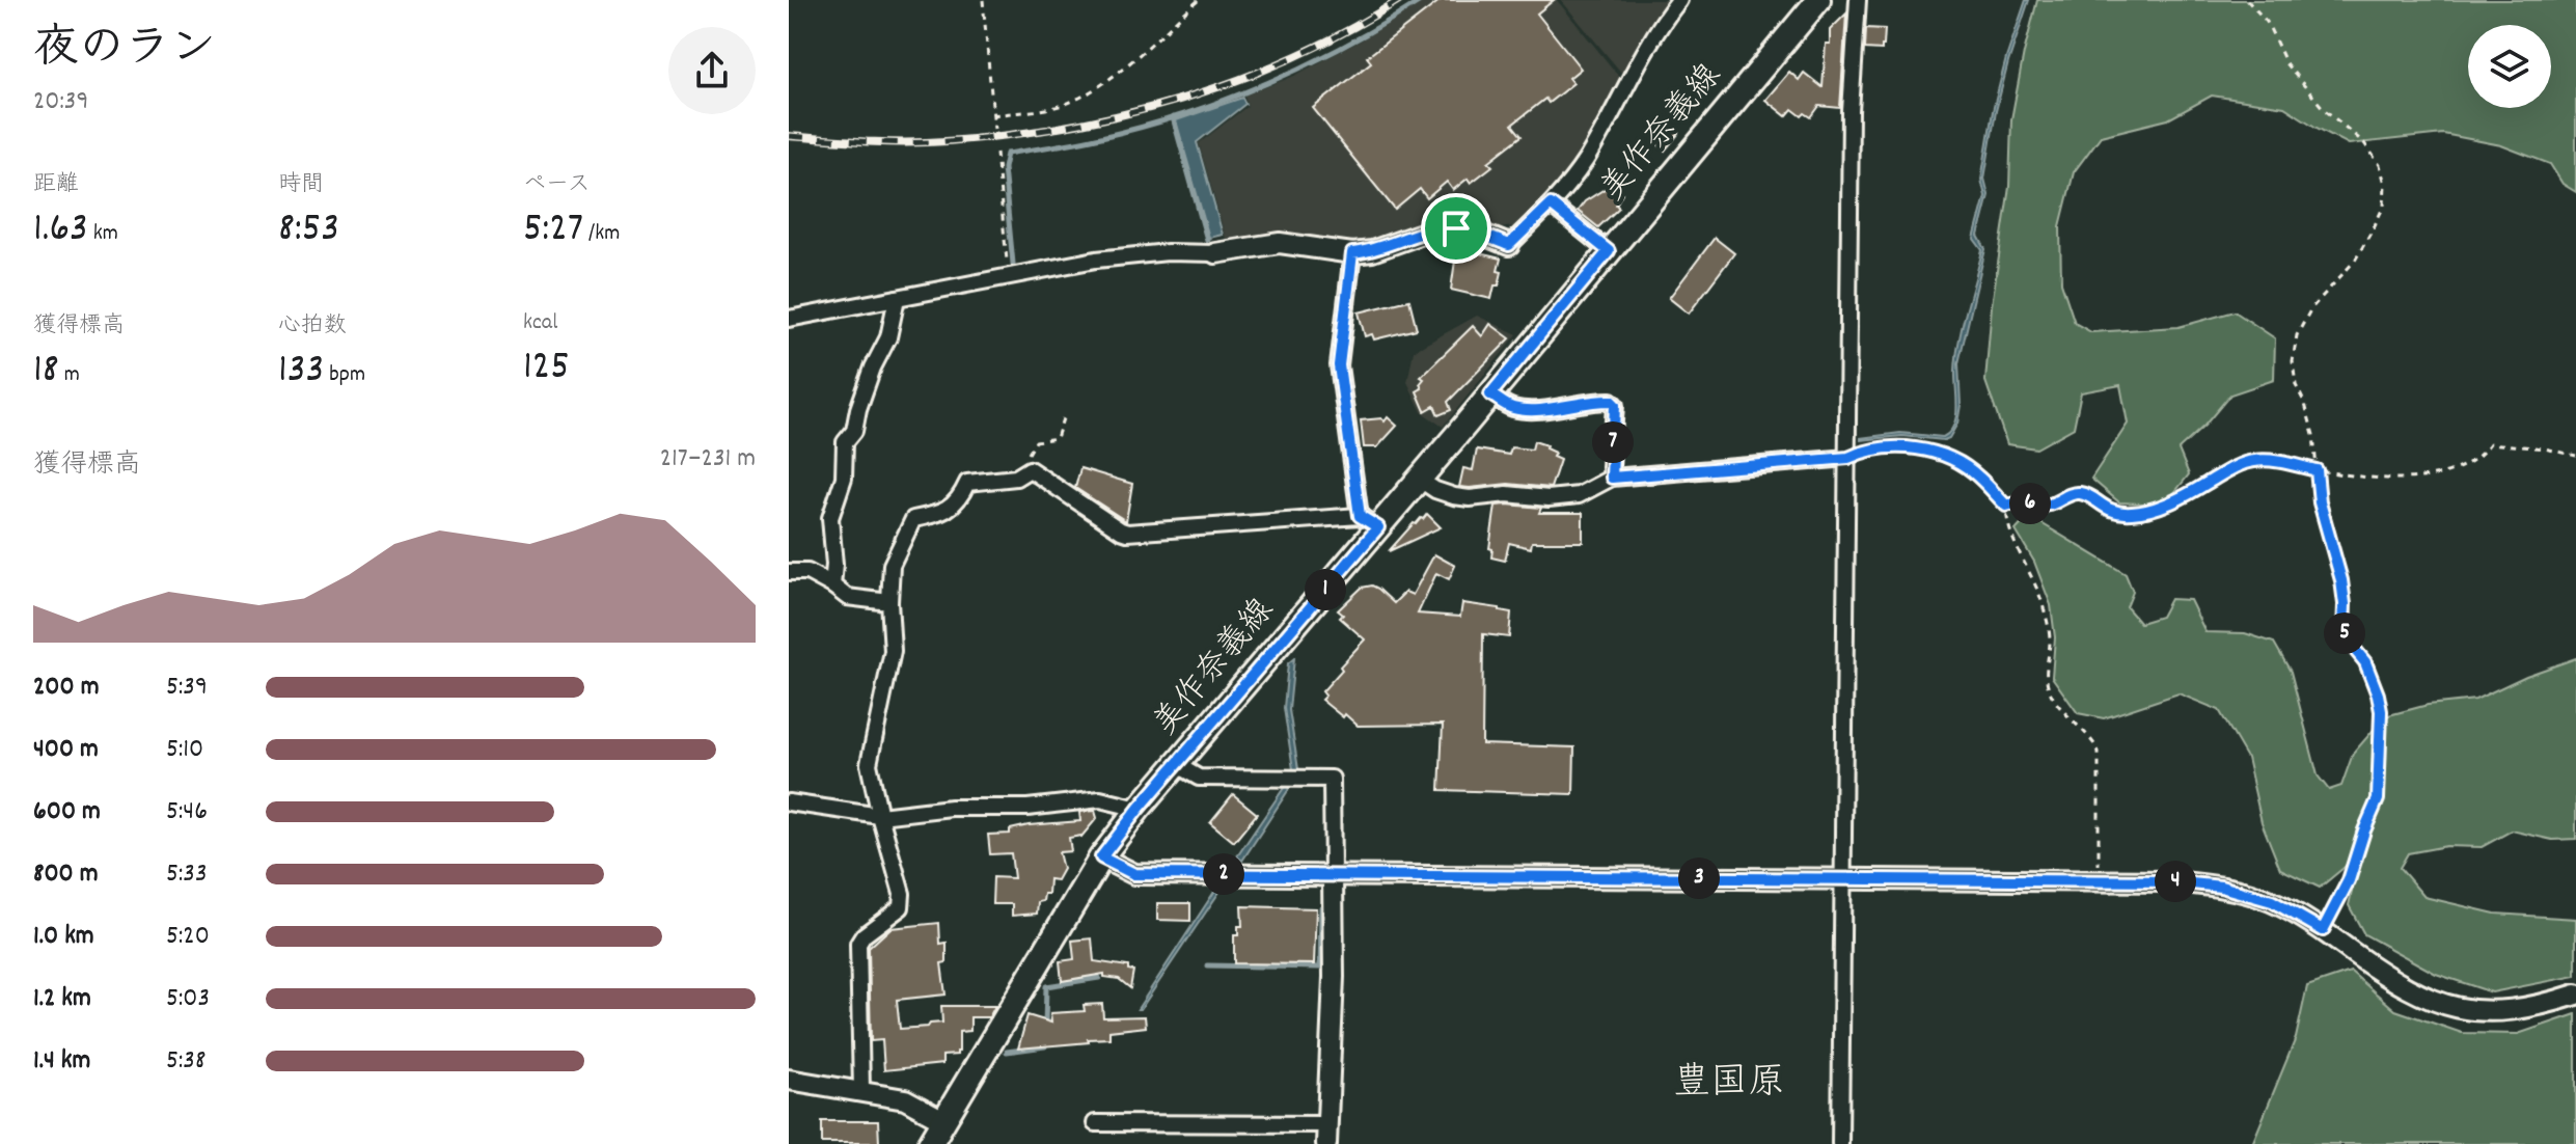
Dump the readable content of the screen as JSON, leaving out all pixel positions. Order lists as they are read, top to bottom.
{
  "streets": {
    "main road": ["美作奈義線"]
  },
  "districts": ["豊国原"],
  "page": {
    "heading": ["夜のラン", "20:39"],
    "stats": [
      ["距離", "1.63 km"],
      ["時間", "8:53"],
      ["ペース", "5:27 /km"],
      ["獲得標高", "18 m"],
      ["心拍数", "133 bpm"],
      ["kcal", "125"]
    ],
    "pins": [
      "7",
      "6",
      "1",
      "5",
      "2",
      "3",
      "4"
    ],
    "chart": ["獲得標高", "217–231 m"],
    "list": [
      {
        "name": "200 m",
        "note": "5:39"
      },
      {
        "name": "400 m",
        "note": "5:10"
      },
      {
        "name": "600 m",
        "note": "5:46"
      },
      {
        "name": "800 m",
        "note": "5:33"
      },
      {
        "name": "1.0 km",
        "note": "5:20"
      },
      {
        "name": "1.2 km",
        "note": "5:03"
      },
      {
        "name": "1.4 km",
        "note": "5:38"
      }
    ]
  }
}
